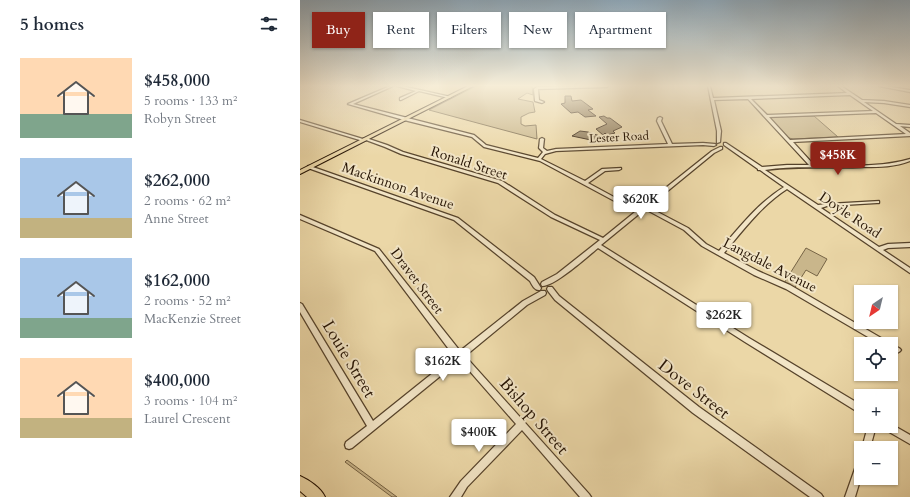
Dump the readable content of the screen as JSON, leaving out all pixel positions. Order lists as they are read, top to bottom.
{
  "streets": {
    "street": [
      "Lester Road",
      "Ronald Street",
      "Mackinnon Avenue",
      "Doyle Road",
      "Langdale Avenue",
      "Dravet Street",
      "Louie Street",
      "Dove Street",
      "Bishop Street"
    ]
  },
  "crossings": [
    ["Lester Road", "Doyle Road"],
    ["Mackinnon Avenue", "Dove Street"],
    ["Dravet Street", "Bishop Street"]
  ],
  "north": "bottom left",
  "page": {
    "heading": "5 homes",
    "chip": [
      "Buy",
      "Rent",
      "Filters",
      "New",
      "Apartment"
    ],
    "list": [
      {
        "name": "$458,000",
        "note": "5 rooms · 133 m² · Robyn Street"
      },
      {
        "name": "$262,000",
        "note": "2 rooms · 62 m² · Anne Street"
      },
      {
        "name": "$162,000",
        "note": "2 rooms · 52 m² · MacKenzie Street"
      },
      {
        "name": "$400,000",
        "note": "3 rooms · 104 m² · Laurel Crescent"
      }
    ],
    "price": [
      "$458K",
      "$620K",
      "$262K",
      "$162K",
      "$400K"
    ],
    "map_buttons": ["+", "−"]
  }
}
